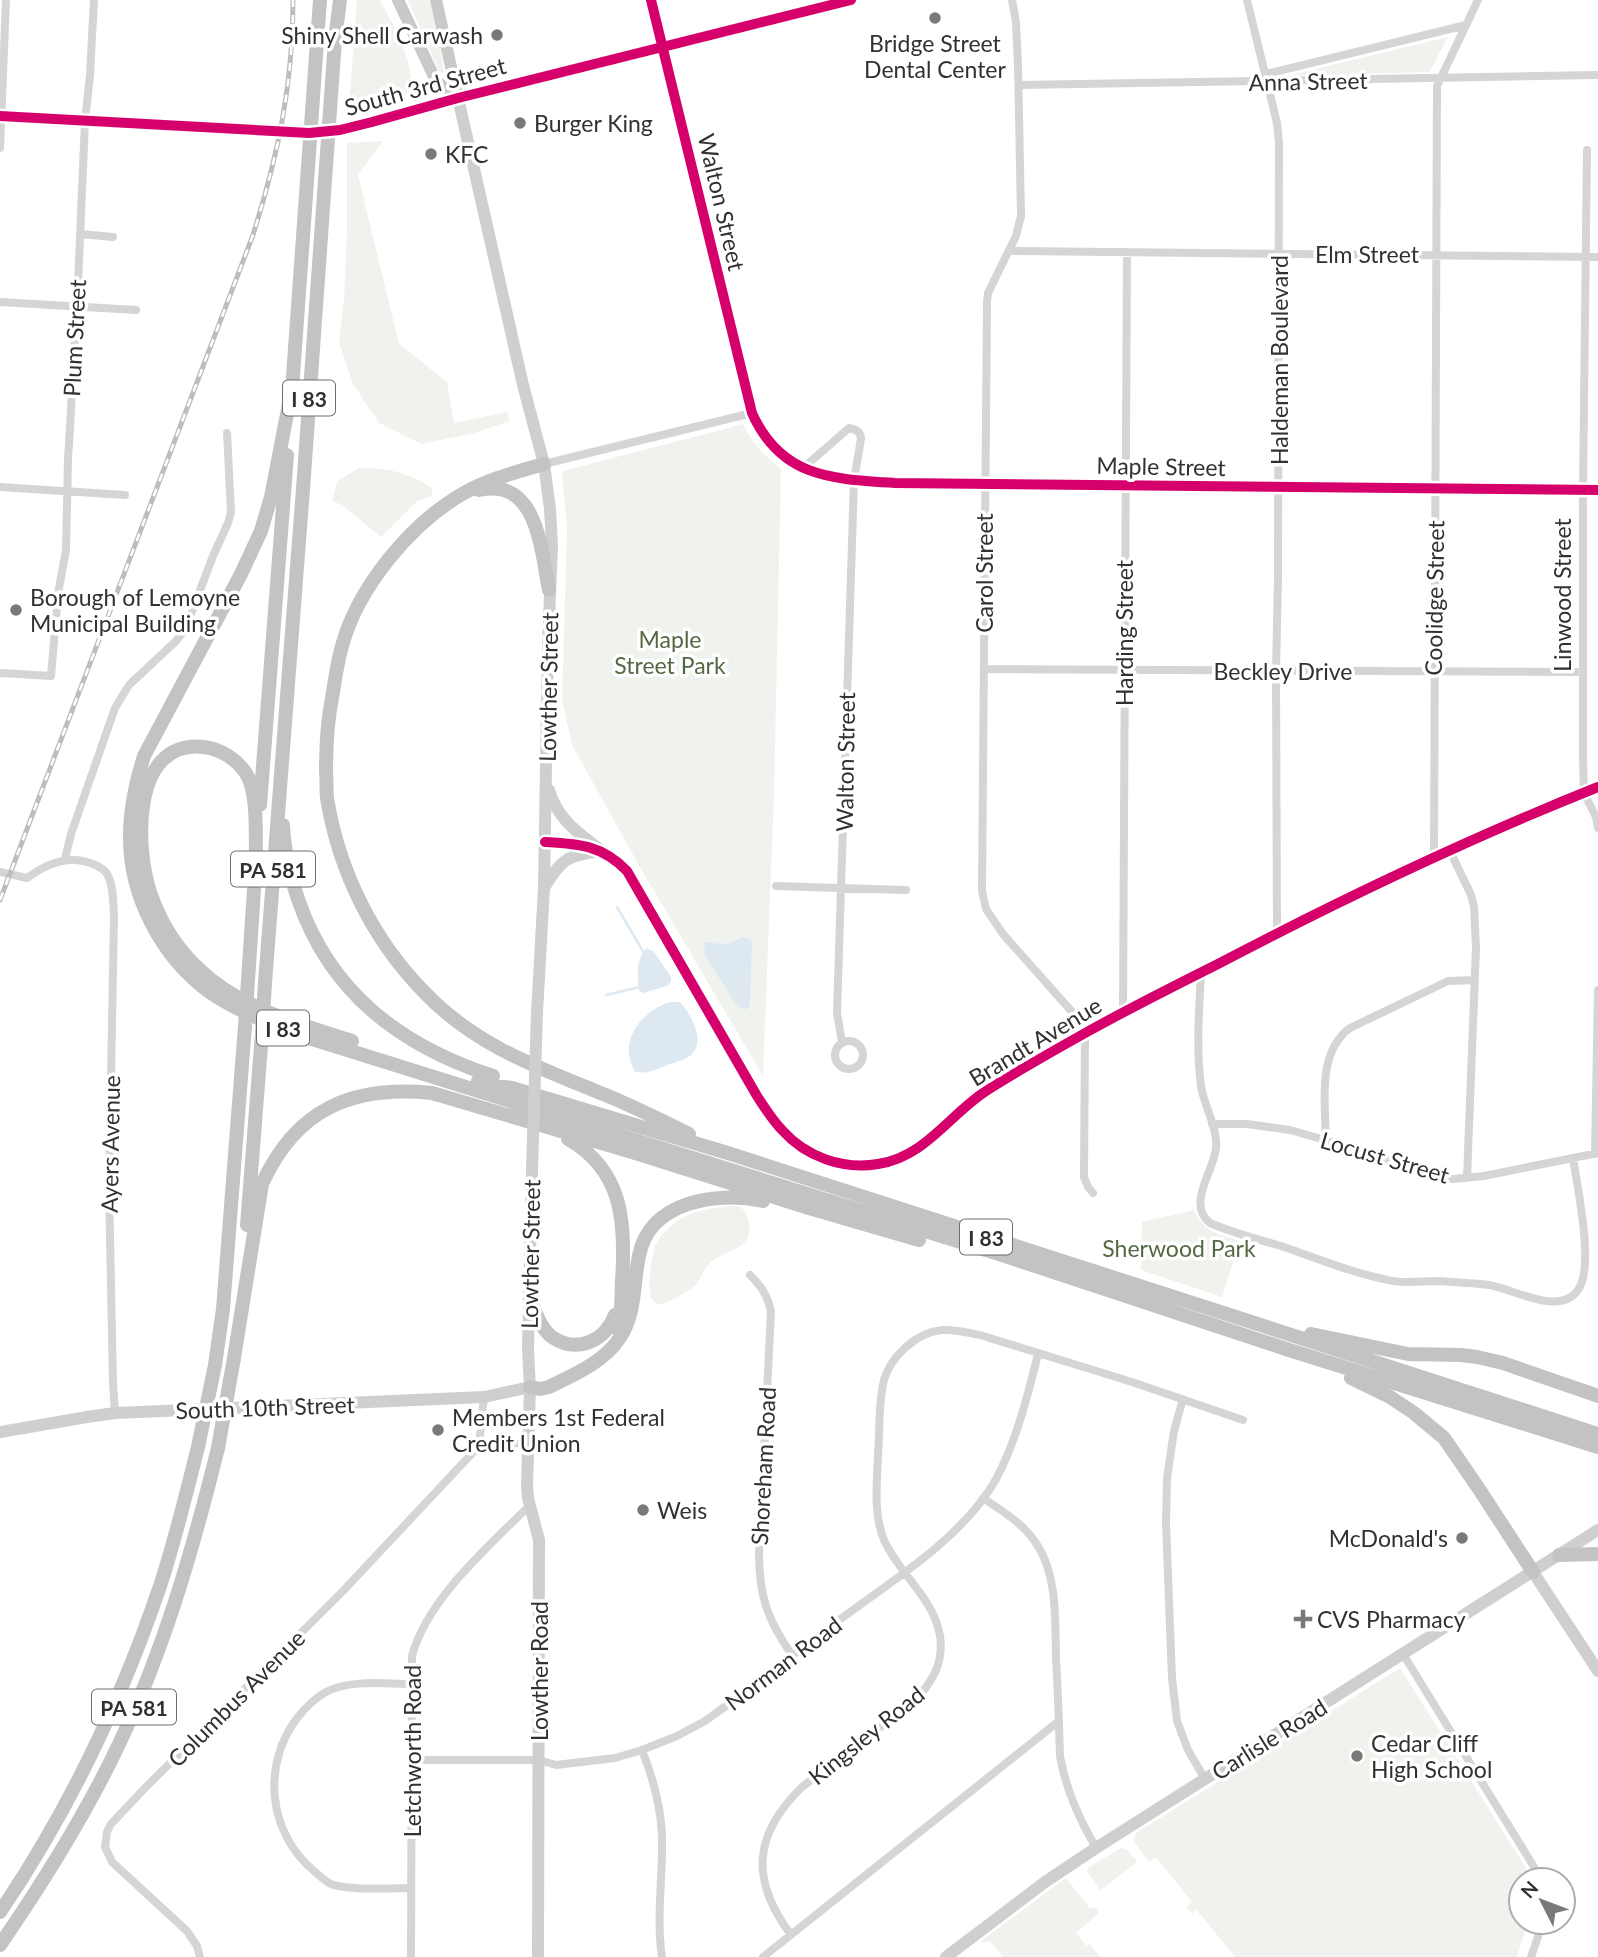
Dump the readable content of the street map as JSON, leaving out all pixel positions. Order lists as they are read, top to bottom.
{
  "streets": {
    "highway": ["I 83", "PA 581"],
    "main road": [
      "South 3rd Street",
      "Lowther Street",
      "South 10th Street",
      "Lowther Road",
      "Carlisle Road"
    ],
    "street": [
      "Anna Street",
      "Walton Street",
      "Elm Street",
      "Plum Street",
      "Haldeman Boulevard",
      "Maple Street",
      "Carol Street",
      "Linwood Street",
      "Coolidge Street",
      "Harding Street",
      "Beckley Drive",
      "Brandt Avenue",
      "Ayers Avenue",
      "Locust Street",
      "Shoreham Road",
      "Norman Road",
      "Columbus Avenue",
      "Kingsley Road",
      "Letchworth Road"
    ]
  },
  "crossings": [
    ["Anna Street", "Haldeman Boulevard"],
    ["Anna Street", "Carol Street"],
    ["Anna Street", "Coolidge Street"],
    ["South 3rd Street", "Walton Street"],
    ["South 3rd Street", "Plum Street"],
    ["South 3rd Street", "Lowther Street"],
    ["Walton Street", "Maple Street"],
    ["Elm Street", "Haldeman Boulevard"],
    ["Elm Street", "Carol Street"],
    ["Elm Street", "Linwood Street"],
    ["Elm Street", "Coolidge Street"],
    ["Elm Street", "Harding Street"],
    ["Haldeman Boulevard", "Maple Street"],
    ["Haldeman Boulevard", "Beckley Drive"],
    ["Haldeman Boulevard", "Brandt Avenue"],
    ["I 83", "PA 581"],
    ["Maple Street", "Carol Street"],
    ["Maple Street", "Linwood Street"],
    ["Maple Street", "Coolidge Street"],
    ["Maple Street", "Harding Street"],
    ["Carol Street", "Beckley Drive"],
    ["Carol Street", "Brandt Avenue"],
    ["Linwood Street", "Beckley Drive"],
    ["Linwood Street", "Brandt Avenue"],
    ["Coolidge Street", "Beckley Drive"],
    ["Coolidge Street", "Brandt Avenue"],
    ["Harding Street", "Beckley Drive"],
    ["Harding Street", "Brandt Avenue"],
    ["Lowther Street", "Brandt Avenue"],
    ["Lowther Street", "South 10th Street"],
    ["Lowther Street", "Lowther Road"],
    ["Ayers Avenue", "South 10th Street"],
    ["South 10th Street", "Lowther Road"],
    ["Shoreham Road", "Norman Road"],
    ["Norman Road", "Lowther Road"],
    ["Norman Road", "Kingsley Road"],
    ["Norman Road", "Letchworth Road"],
    ["Lowther Road", "Letchworth Road"]
  ],
  "parks": ["Maple Street Park", "Sherwood Park"],
  "places": {
    "other": [
      "Bridge Street Dental Center",
      "Shiny Shell Carwash",
      "Burger King",
      "KFC",
      "Borough of Lemoyne Municipal Building",
      "Members 1st Federal Credit Union",
      "Weis",
      "McDonald's",
      "Cedar Cliff High School"
    ],
    "health": ["CVS Pharmacy"]
  },
  "north": "top left"
}
